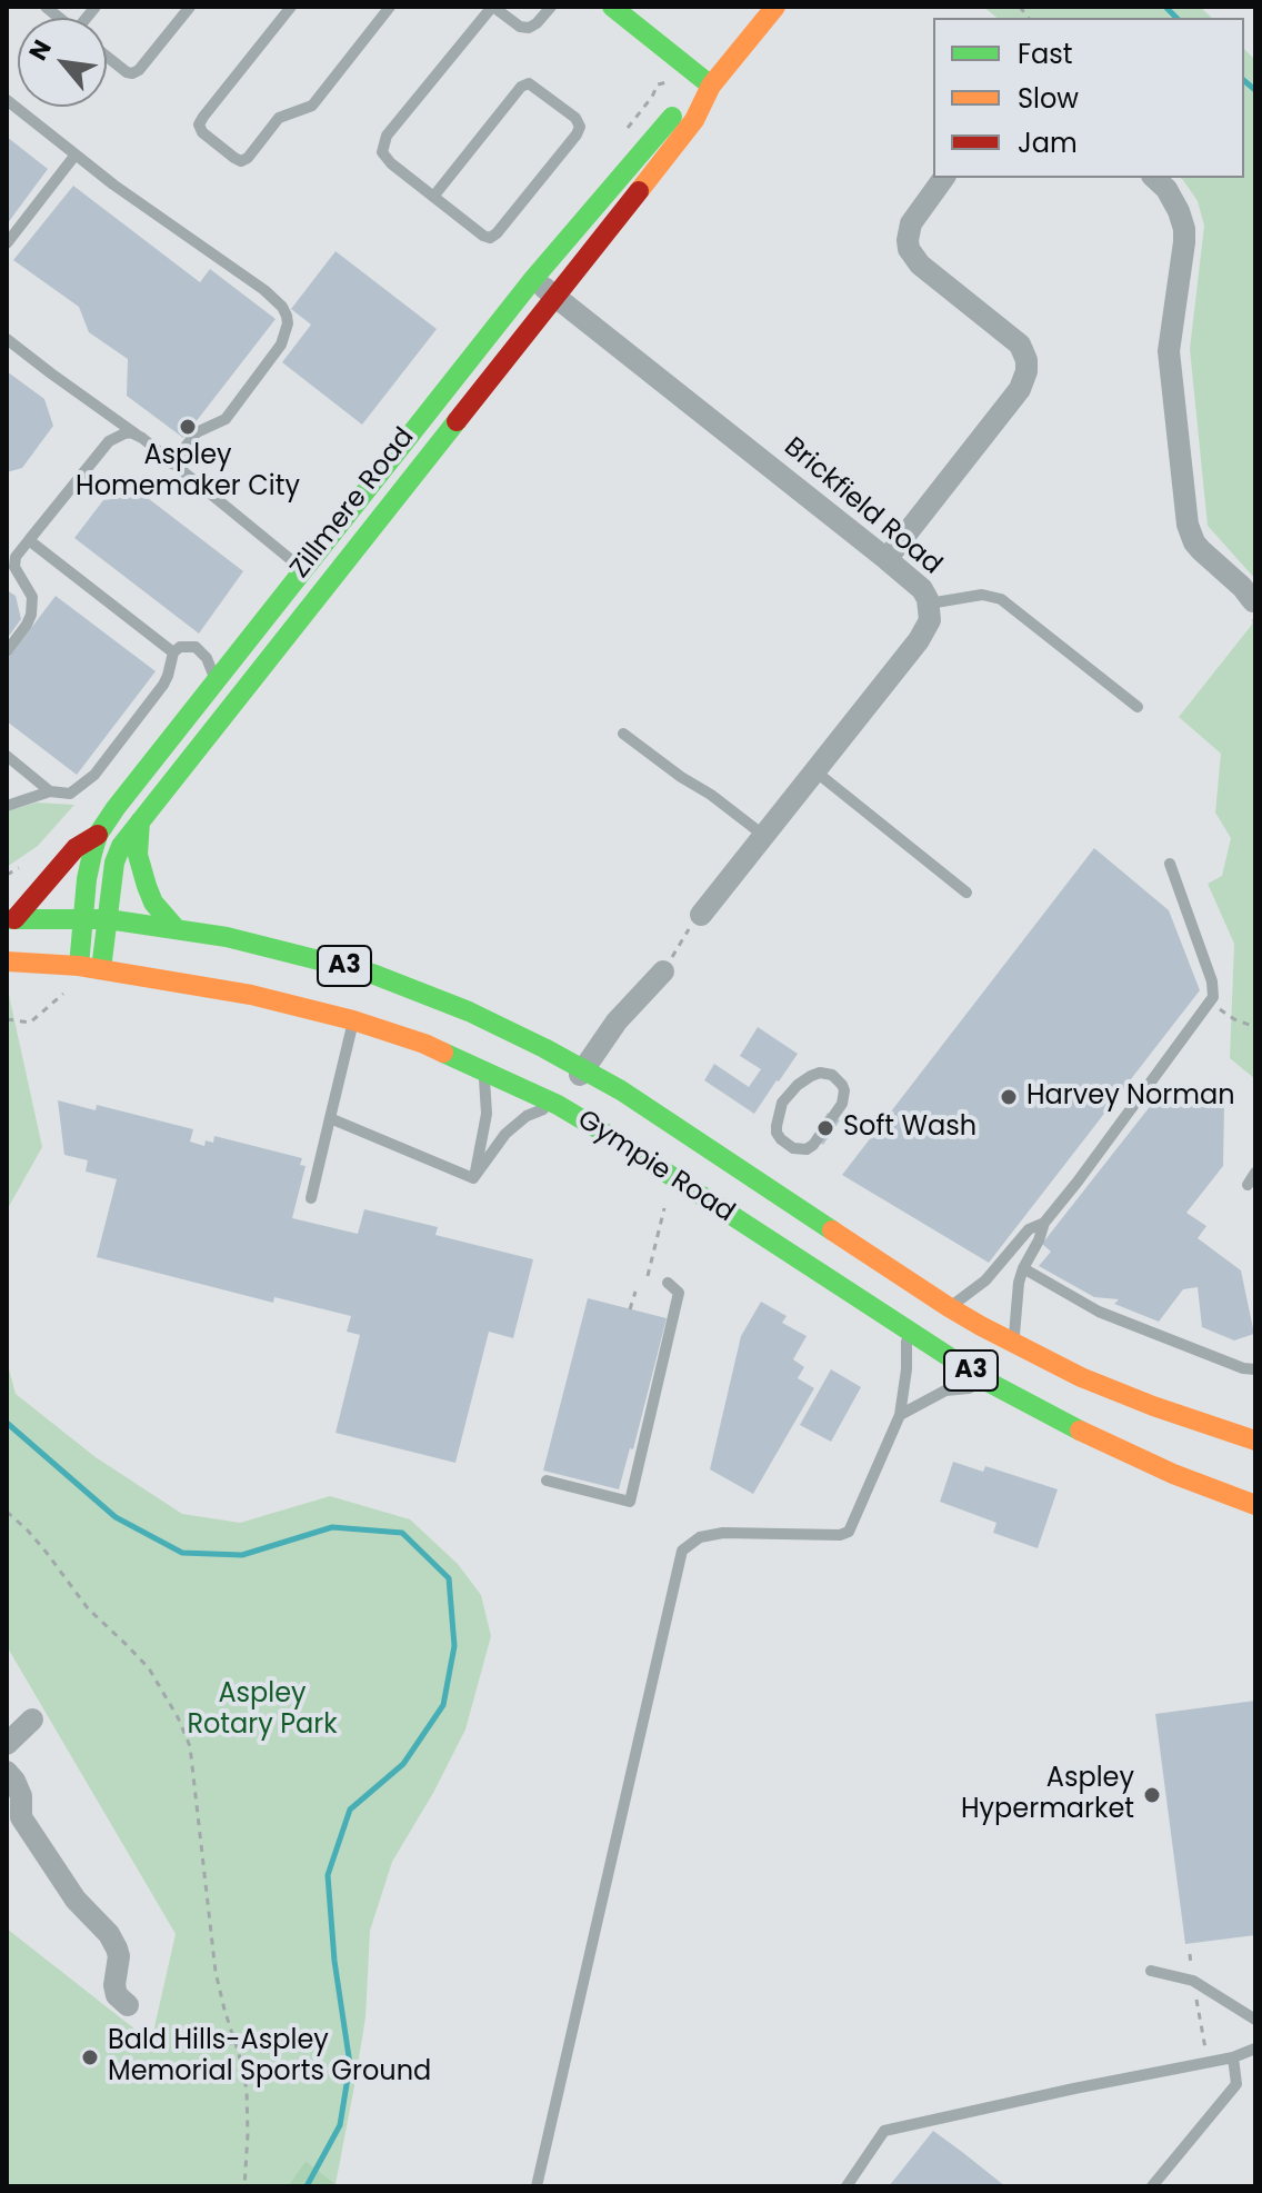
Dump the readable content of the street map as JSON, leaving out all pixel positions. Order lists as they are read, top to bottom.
{
  "streets": {
    "main road": ["Zillmere Road", "A3", "Gympie Road"],
    "street": ["Brickfield Road"]
  },
  "crossings": [
    ["Zillmere Road", "Brickfield Road"],
    ["Zillmere Road", "Gympie Road"]
  ],
  "parks": ["Aspley Rotary Park"],
  "places": [
    "Aspley Homemaker City",
    "Harvey Norman",
    "Soft Wash",
    "Aspley Hypermarket",
    "Bald Hills-Aspley Memorial Sports Ground"
  ],
  "legend": ["Fast", "Slow", "Jam"],
  "north": "top left"
}
